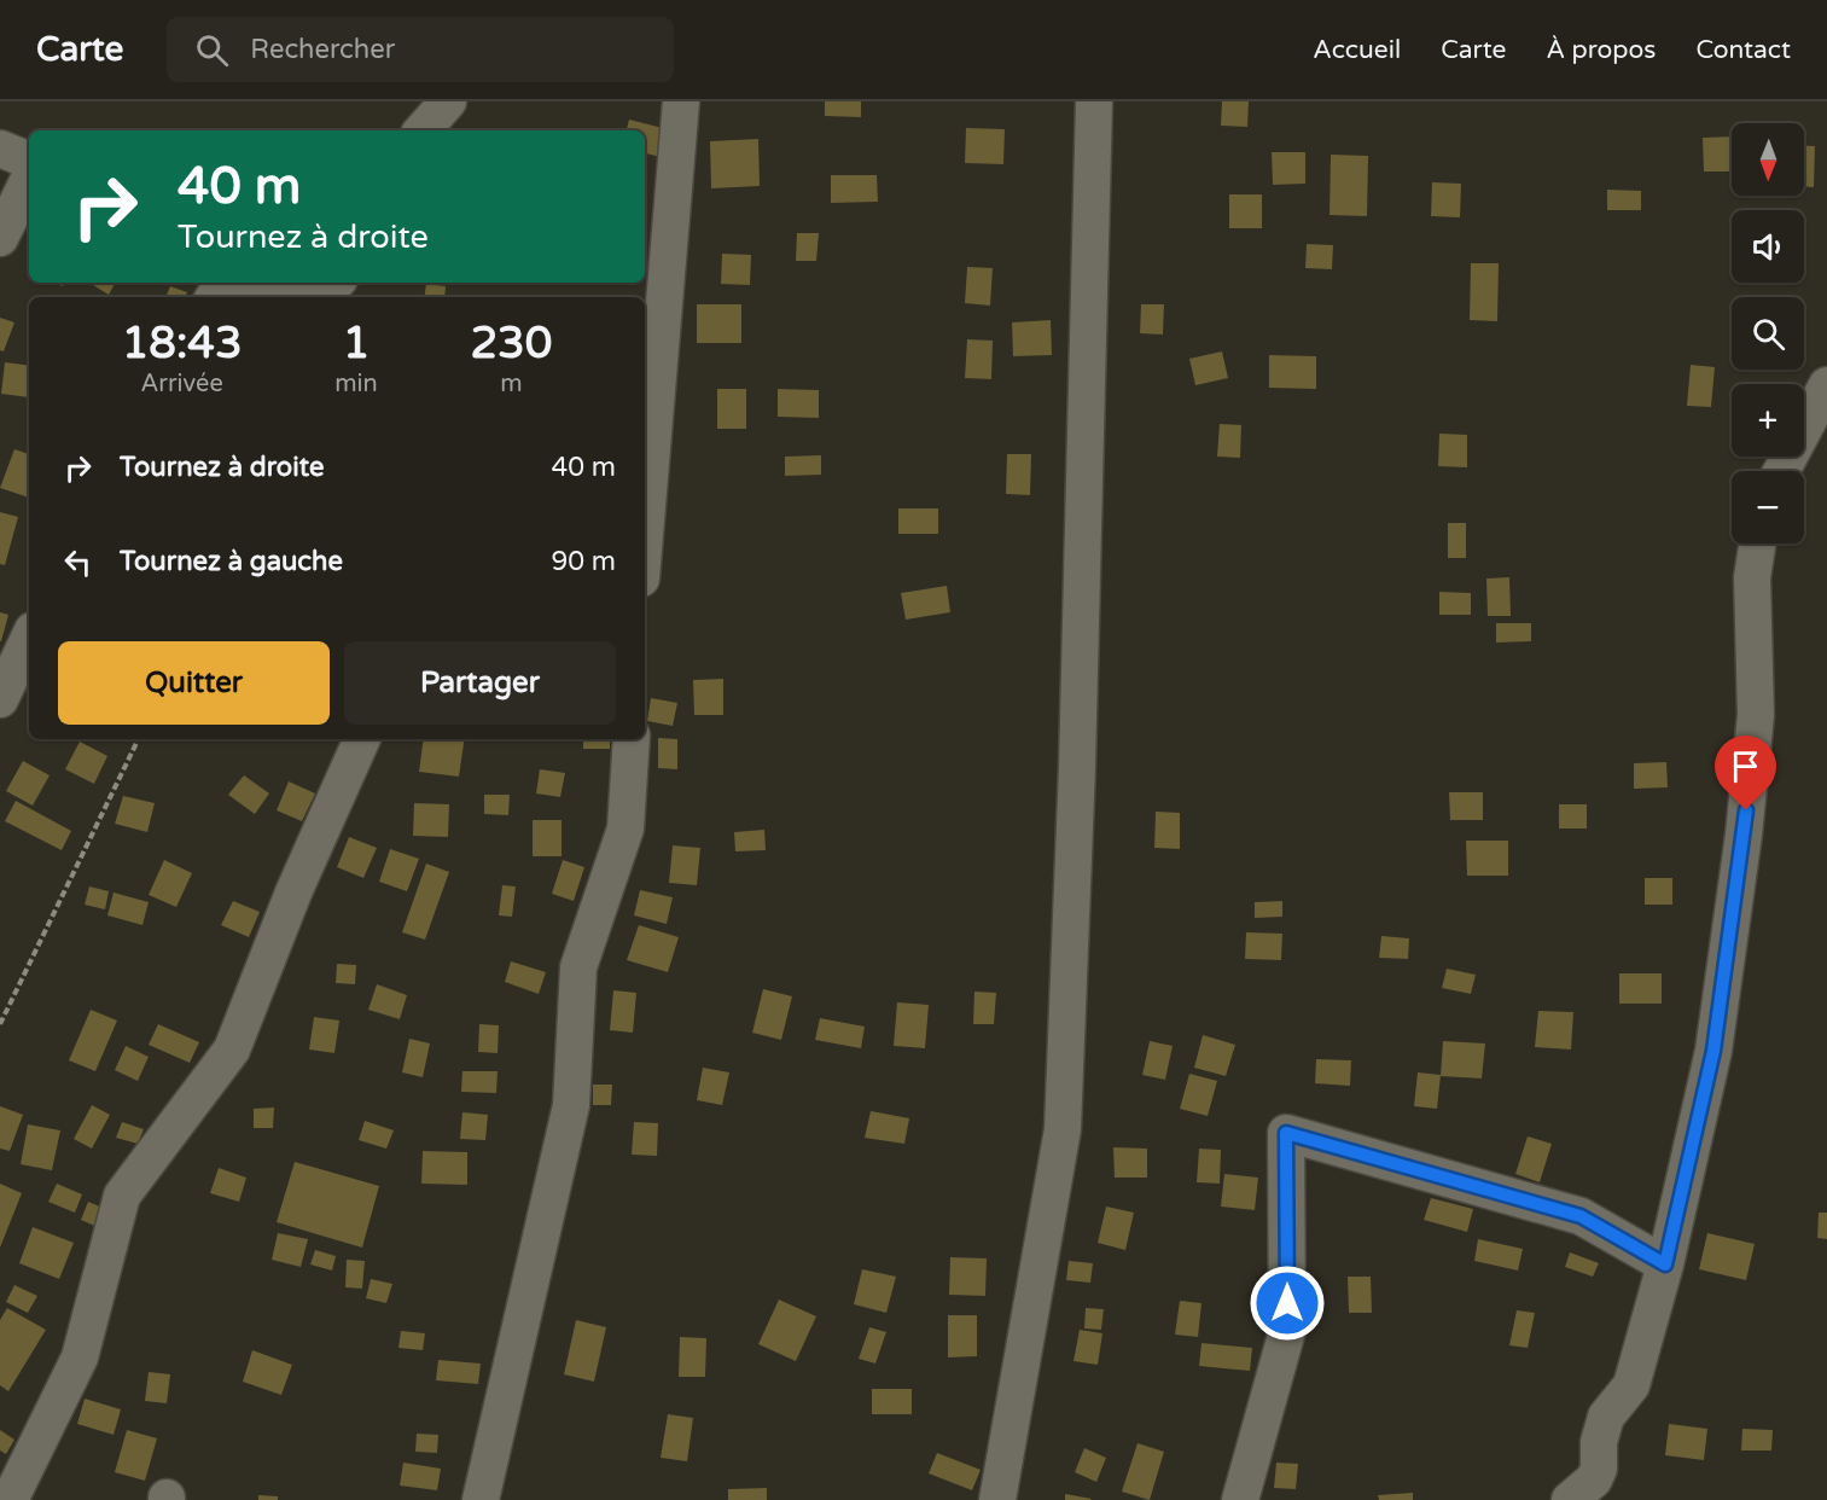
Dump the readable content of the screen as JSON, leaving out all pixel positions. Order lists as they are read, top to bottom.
{
  "north": "bottom",
  "page": {
    "header": "Carte",
    "search": "Rechercher",
    "nav": [
      "Accueil",
      "Carte",
      "À propos",
      "Contact"
    ],
    "map_buttons": ["+", "−"],
    "turn": ["40 m", "Tournez à droite"],
    "eta": [
      "18:43",
      "Arrivée",
      "1",
      "min",
      "230",
      "m"
    ],
    "list": [
      {
        "name": "Tournez à droite",
        "value": "40 m"
      },
      {
        "name": "Tournez à gauche",
        "value": "90 m"
      }
    ],
    "buttons": ["Quitter", "Partager"]
  }
}
